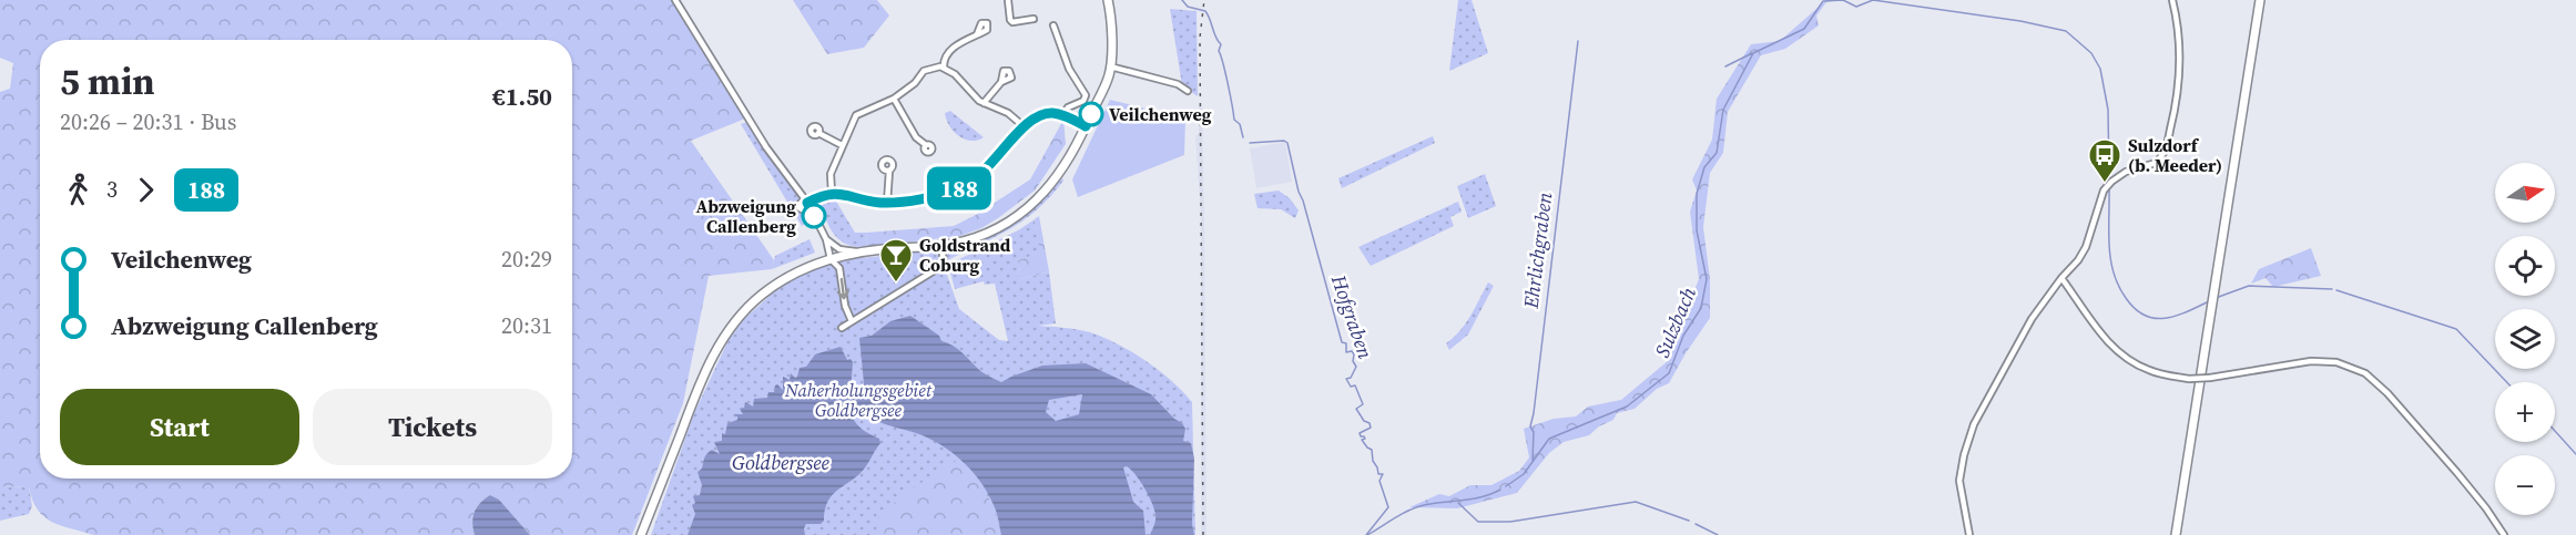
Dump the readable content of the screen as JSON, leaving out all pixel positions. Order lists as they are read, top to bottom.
{
  "water": [
    "Ehrlichgraben",
    "Hofgraben",
    "Sulzbach",
    "Goldbergsee"
  ],
  "parks": ["Naherholungsgebiet Goldbergsee"],
  "places": {
    "other": ["Veilchenweg", "Abzweigung Callenberg"],
    "bus stop": ["Sulzdorf (b. Meeder)"],
    "bar": ["Goldstrand Coburg"]
  },
  "lines": ["bus line 188"],
  "north": "right",
  "page": {
    "on_map": "188",
    "heading": ["5 min", "20:26 – 20:31 · Bus", "€1.50"],
    "legs": ["3", "188"],
    "map_buttons": ["+", "−"],
    "list": [
      {
        "name": "Veilchenweg",
        "value": "20:29"
      },
      {
        "name": "Abzweigung Callenberg",
        "value": "20:31"
      }
    ],
    "buttons": ["Start", "Tickets"]
  }
}
